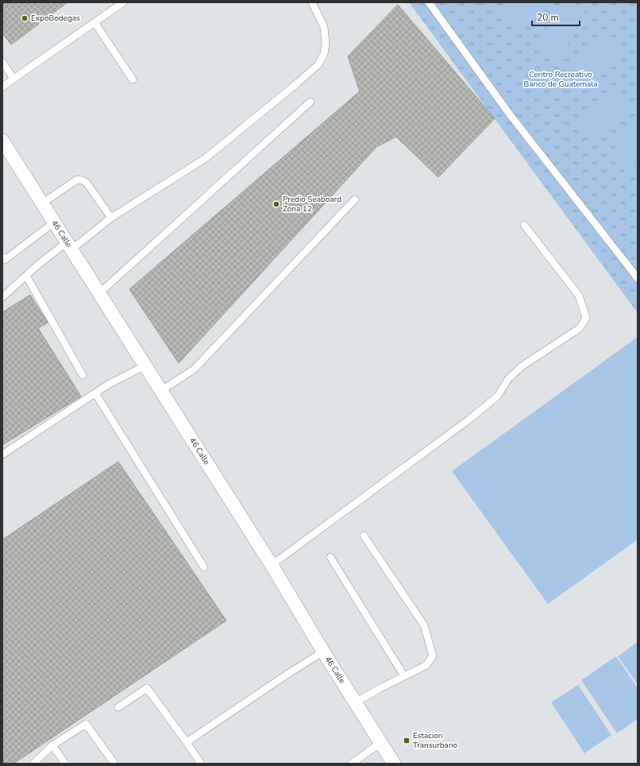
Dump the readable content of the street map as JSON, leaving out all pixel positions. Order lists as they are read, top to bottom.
{
  "streets": {
    "street": ["46 Calle"]
  },
  "parks": ["Centro Recreativo Banco de Guatemala"],
  "places": {
    "other": ["ExpoBodegas", "Predio Seaboard Zona 12"],
    "transit": ["Estacion Transurbano"]
  },
  "scale_bar": "20 m"
}
